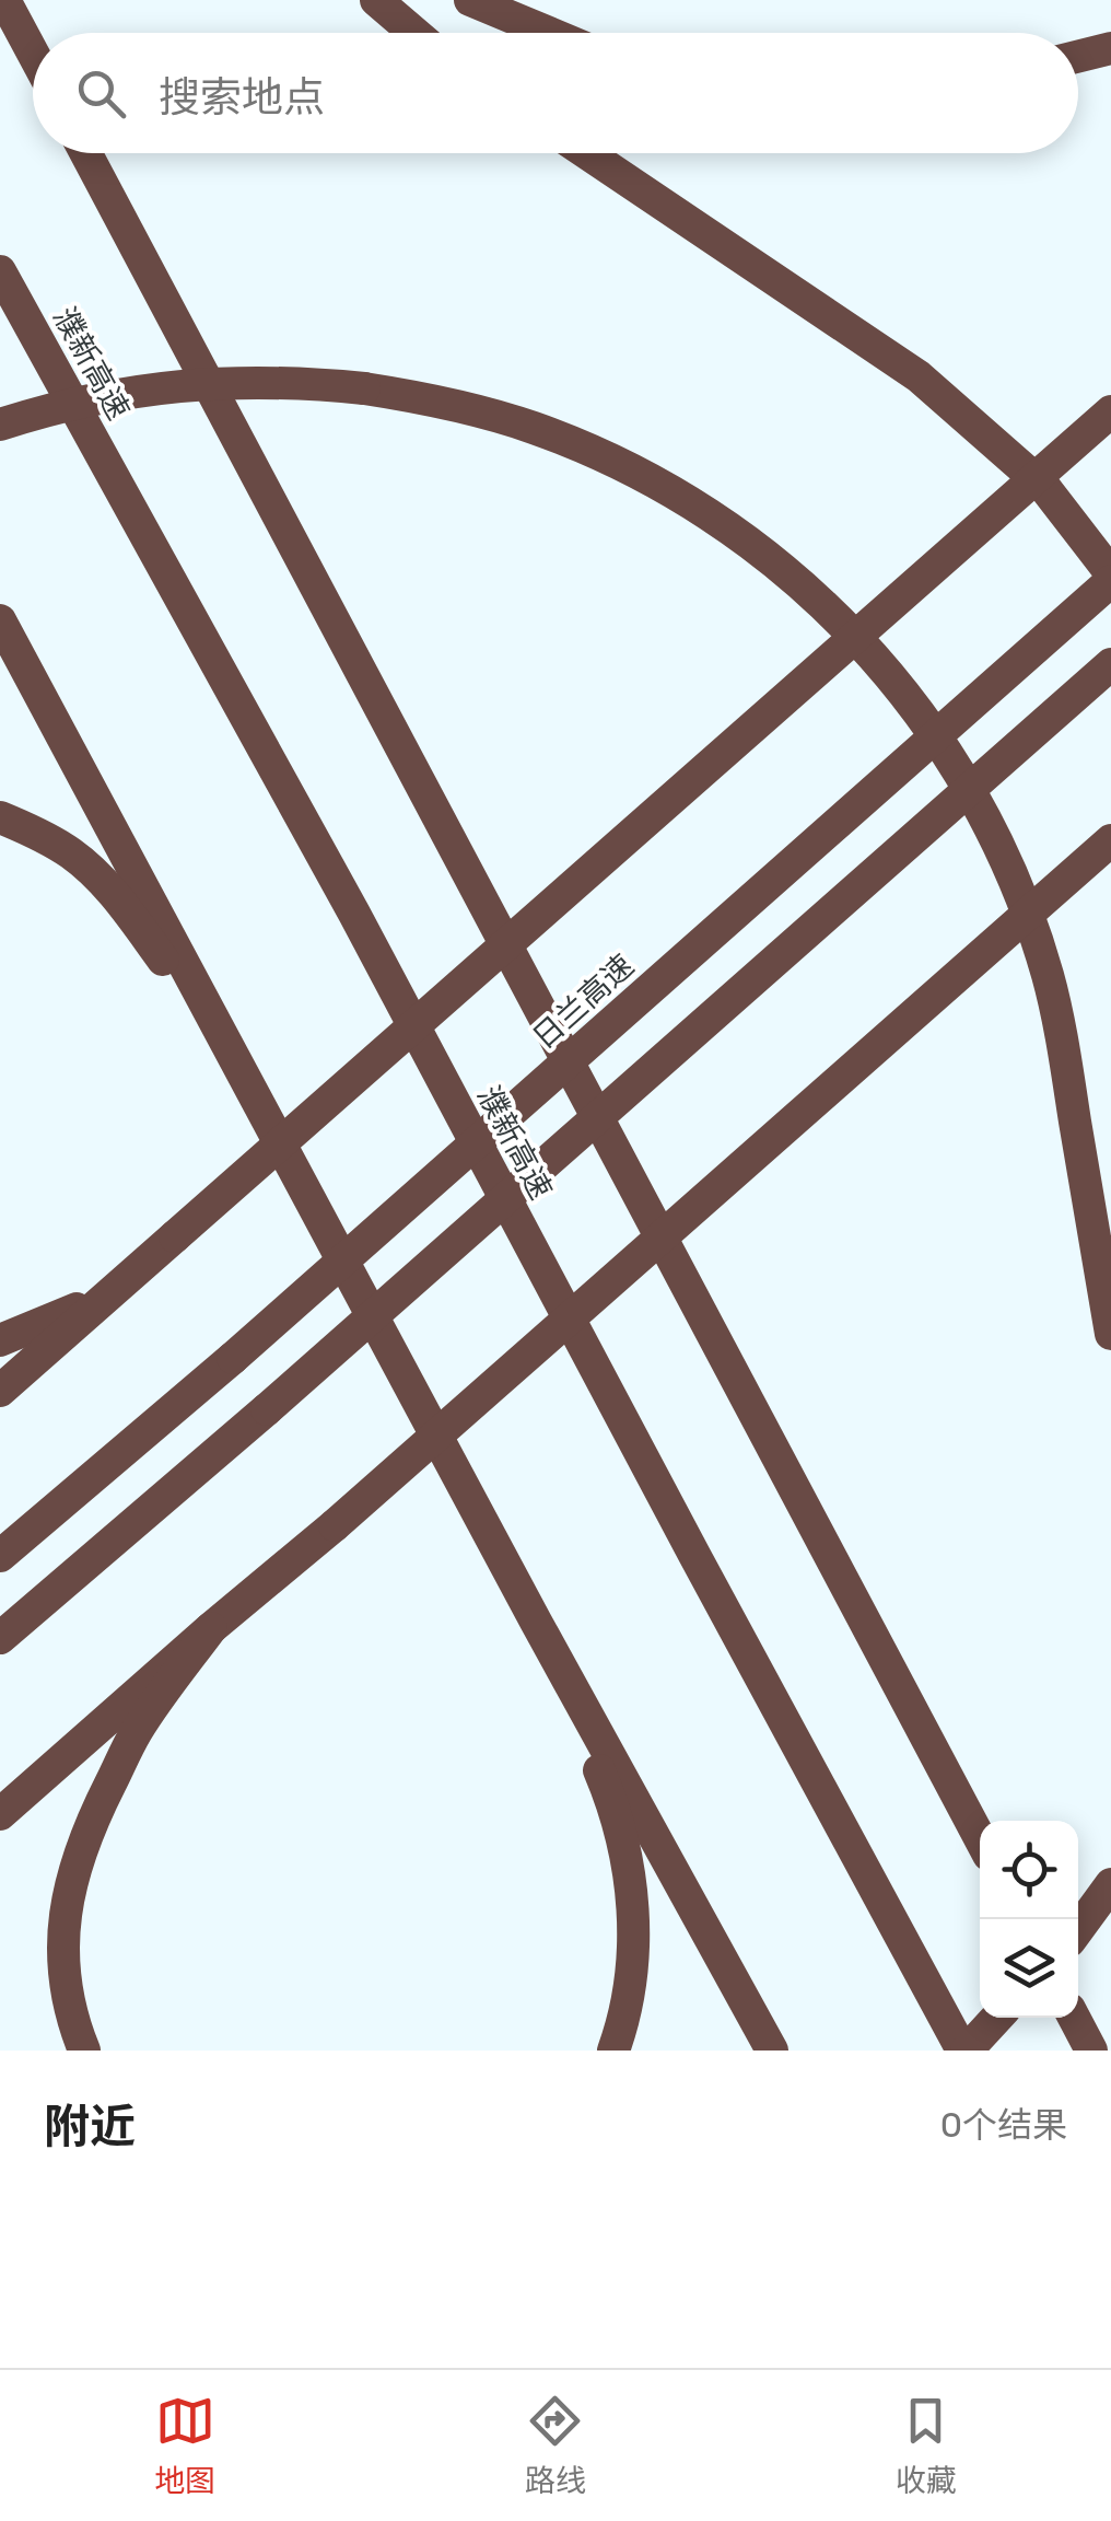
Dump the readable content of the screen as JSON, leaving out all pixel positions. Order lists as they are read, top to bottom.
{
  "streets": {
    "highway": ["濮新高速", "日兰高速"]
  },
  "page": {
    "search": "搜索地点",
    "heading": ["附近", "0个结果"],
    "nav": ["地图", "路线", "收藏"]
  }
}
